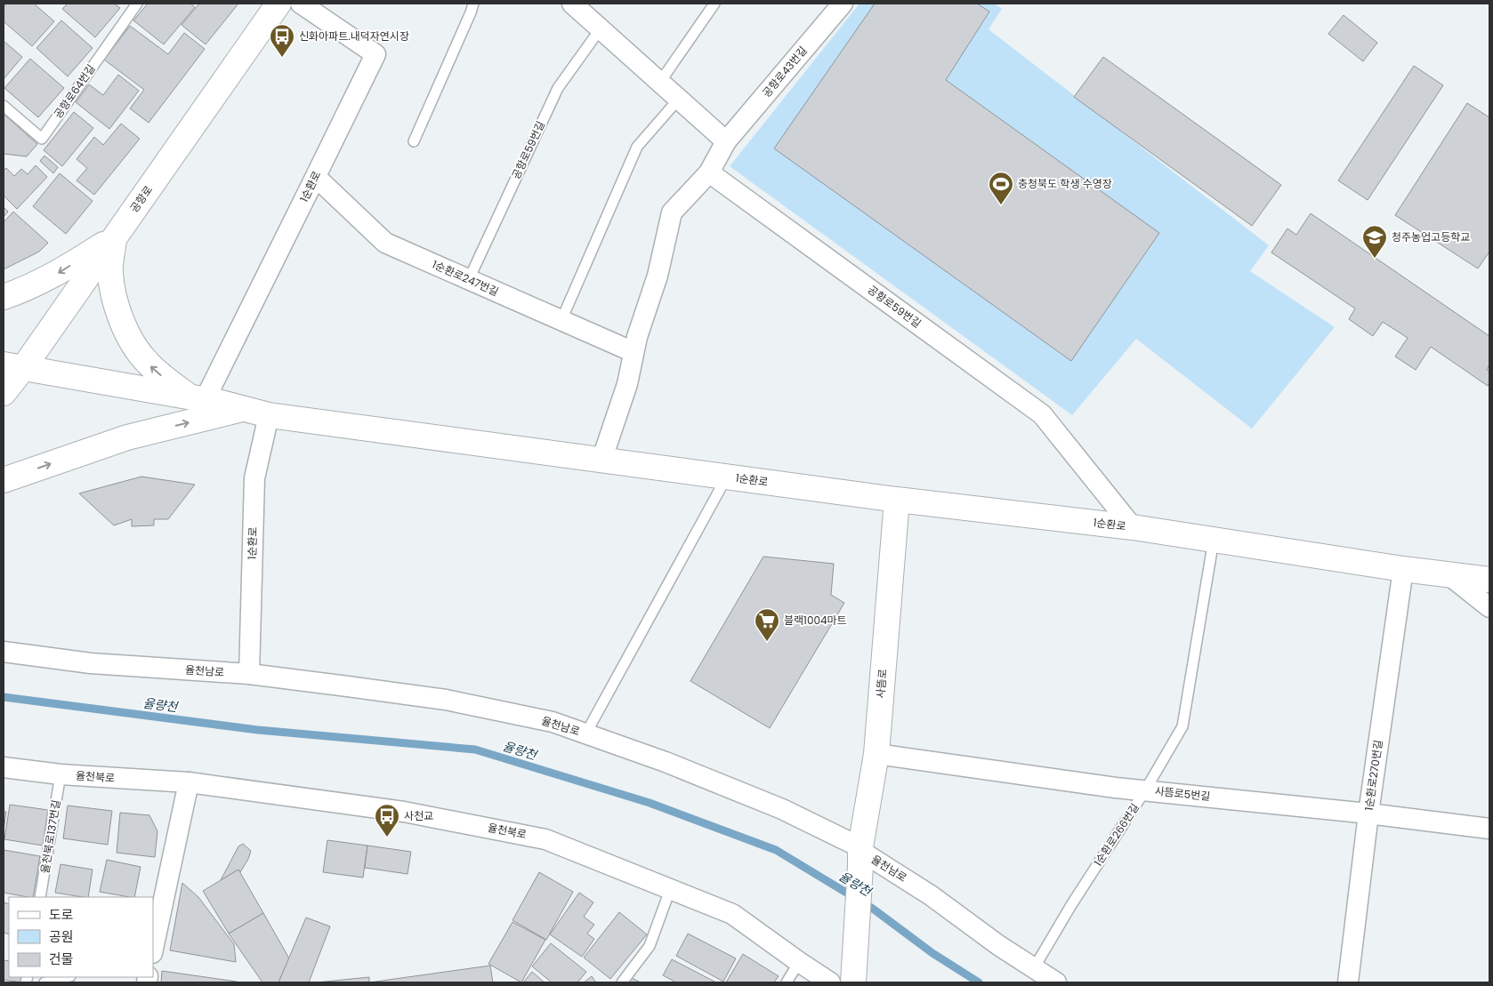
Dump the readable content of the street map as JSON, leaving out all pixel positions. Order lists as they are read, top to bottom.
{
  "streets": {
    "main road": ["1순환로", "공항로", "사뜸로"],
    "street": [
      "공항로43번길",
      "공항로59번길",
      "1순환로247번길",
      "율천남로",
      "1순환로270번길",
      "율천북로",
      "사뜸로5번길"
    ],
    "lane": ["공항로64번길", "1순환로266번길", "율천북로137번길"]
  },
  "crossings": [
    ["공항로59번길", "1순환로"],
    ["공항로59번길", "1순환로247번길"],
    ["1순환로", "공항로"],
    ["1순환로", "1순환로247번길"],
    ["1순환로", "율천남로"],
    ["1순환로", "사뜸로"],
    ["1순환로", "1순환로270번길"],
    ["1순환로", "1순환로266번길"],
    ["율천남로", "사뜸로"],
    ["율천남로", "1순환로266번길"],
    ["사뜸로", "사뜸로5번길"],
    ["1순환로270번길", "사뜸로5번길"],
    ["율천북로", "율천북로137번길"],
    ["사뜸로5번길", "1순환로266번길"]
  ],
  "water": ["율량천"],
  "places": {
    "bus stop": ["신화아파트.내덕자연시장", "사천교"],
    "sports": ["충청북도 학생 수영장"],
    "school or university": ["청주농업고등학교"],
    "supermarket": ["블랙1004마트"]
  },
  "legend": ["도로", "공원", "건물"]
}
